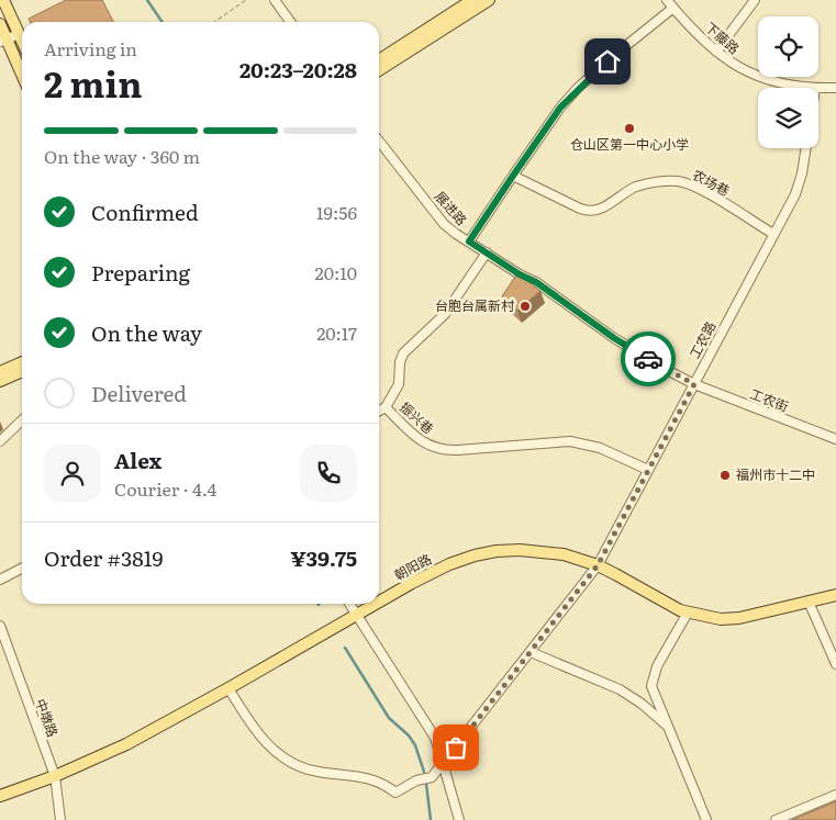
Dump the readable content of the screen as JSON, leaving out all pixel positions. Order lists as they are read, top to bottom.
{
  "streets": {
    "main road": ["朝阳路"],
    "street": [
      "下藤路",
      "农场巷",
      "展进路",
      "工农路",
      "工农街",
      "振兴巷",
      "中墩路"
    ]
  },
  "crossings": [
    ["农场巷", "工农路"],
    ["展进路", "工农路"],
    ["展进路", "工农街"],
    ["展进路", "振兴巷"],
    ["工农路", "工农街"],
    ["工农路", "振兴巷"],
    ["工农路", "朝阳路"],
    ["朝阳路", "中墩路"]
  ],
  "places": ["仓山区第一中心小学", "台胞台属新村", "福州市十二中"],
  "page": {
    "heading": ["2 min", "Arriving in", "20:23–20:28"],
    "panel": [
      "Alex",
      "Courier · 4.4",
      "Order #3819",
      "¥39.75"
    ],
    "bar": "On the way · 360 m",
    "list": [
      ["Confirmed", "19:56"],
      ["Preparing", "20:10"],
      ["On the way", "20:17"],
      "Delivered"
    ]
  }
}
